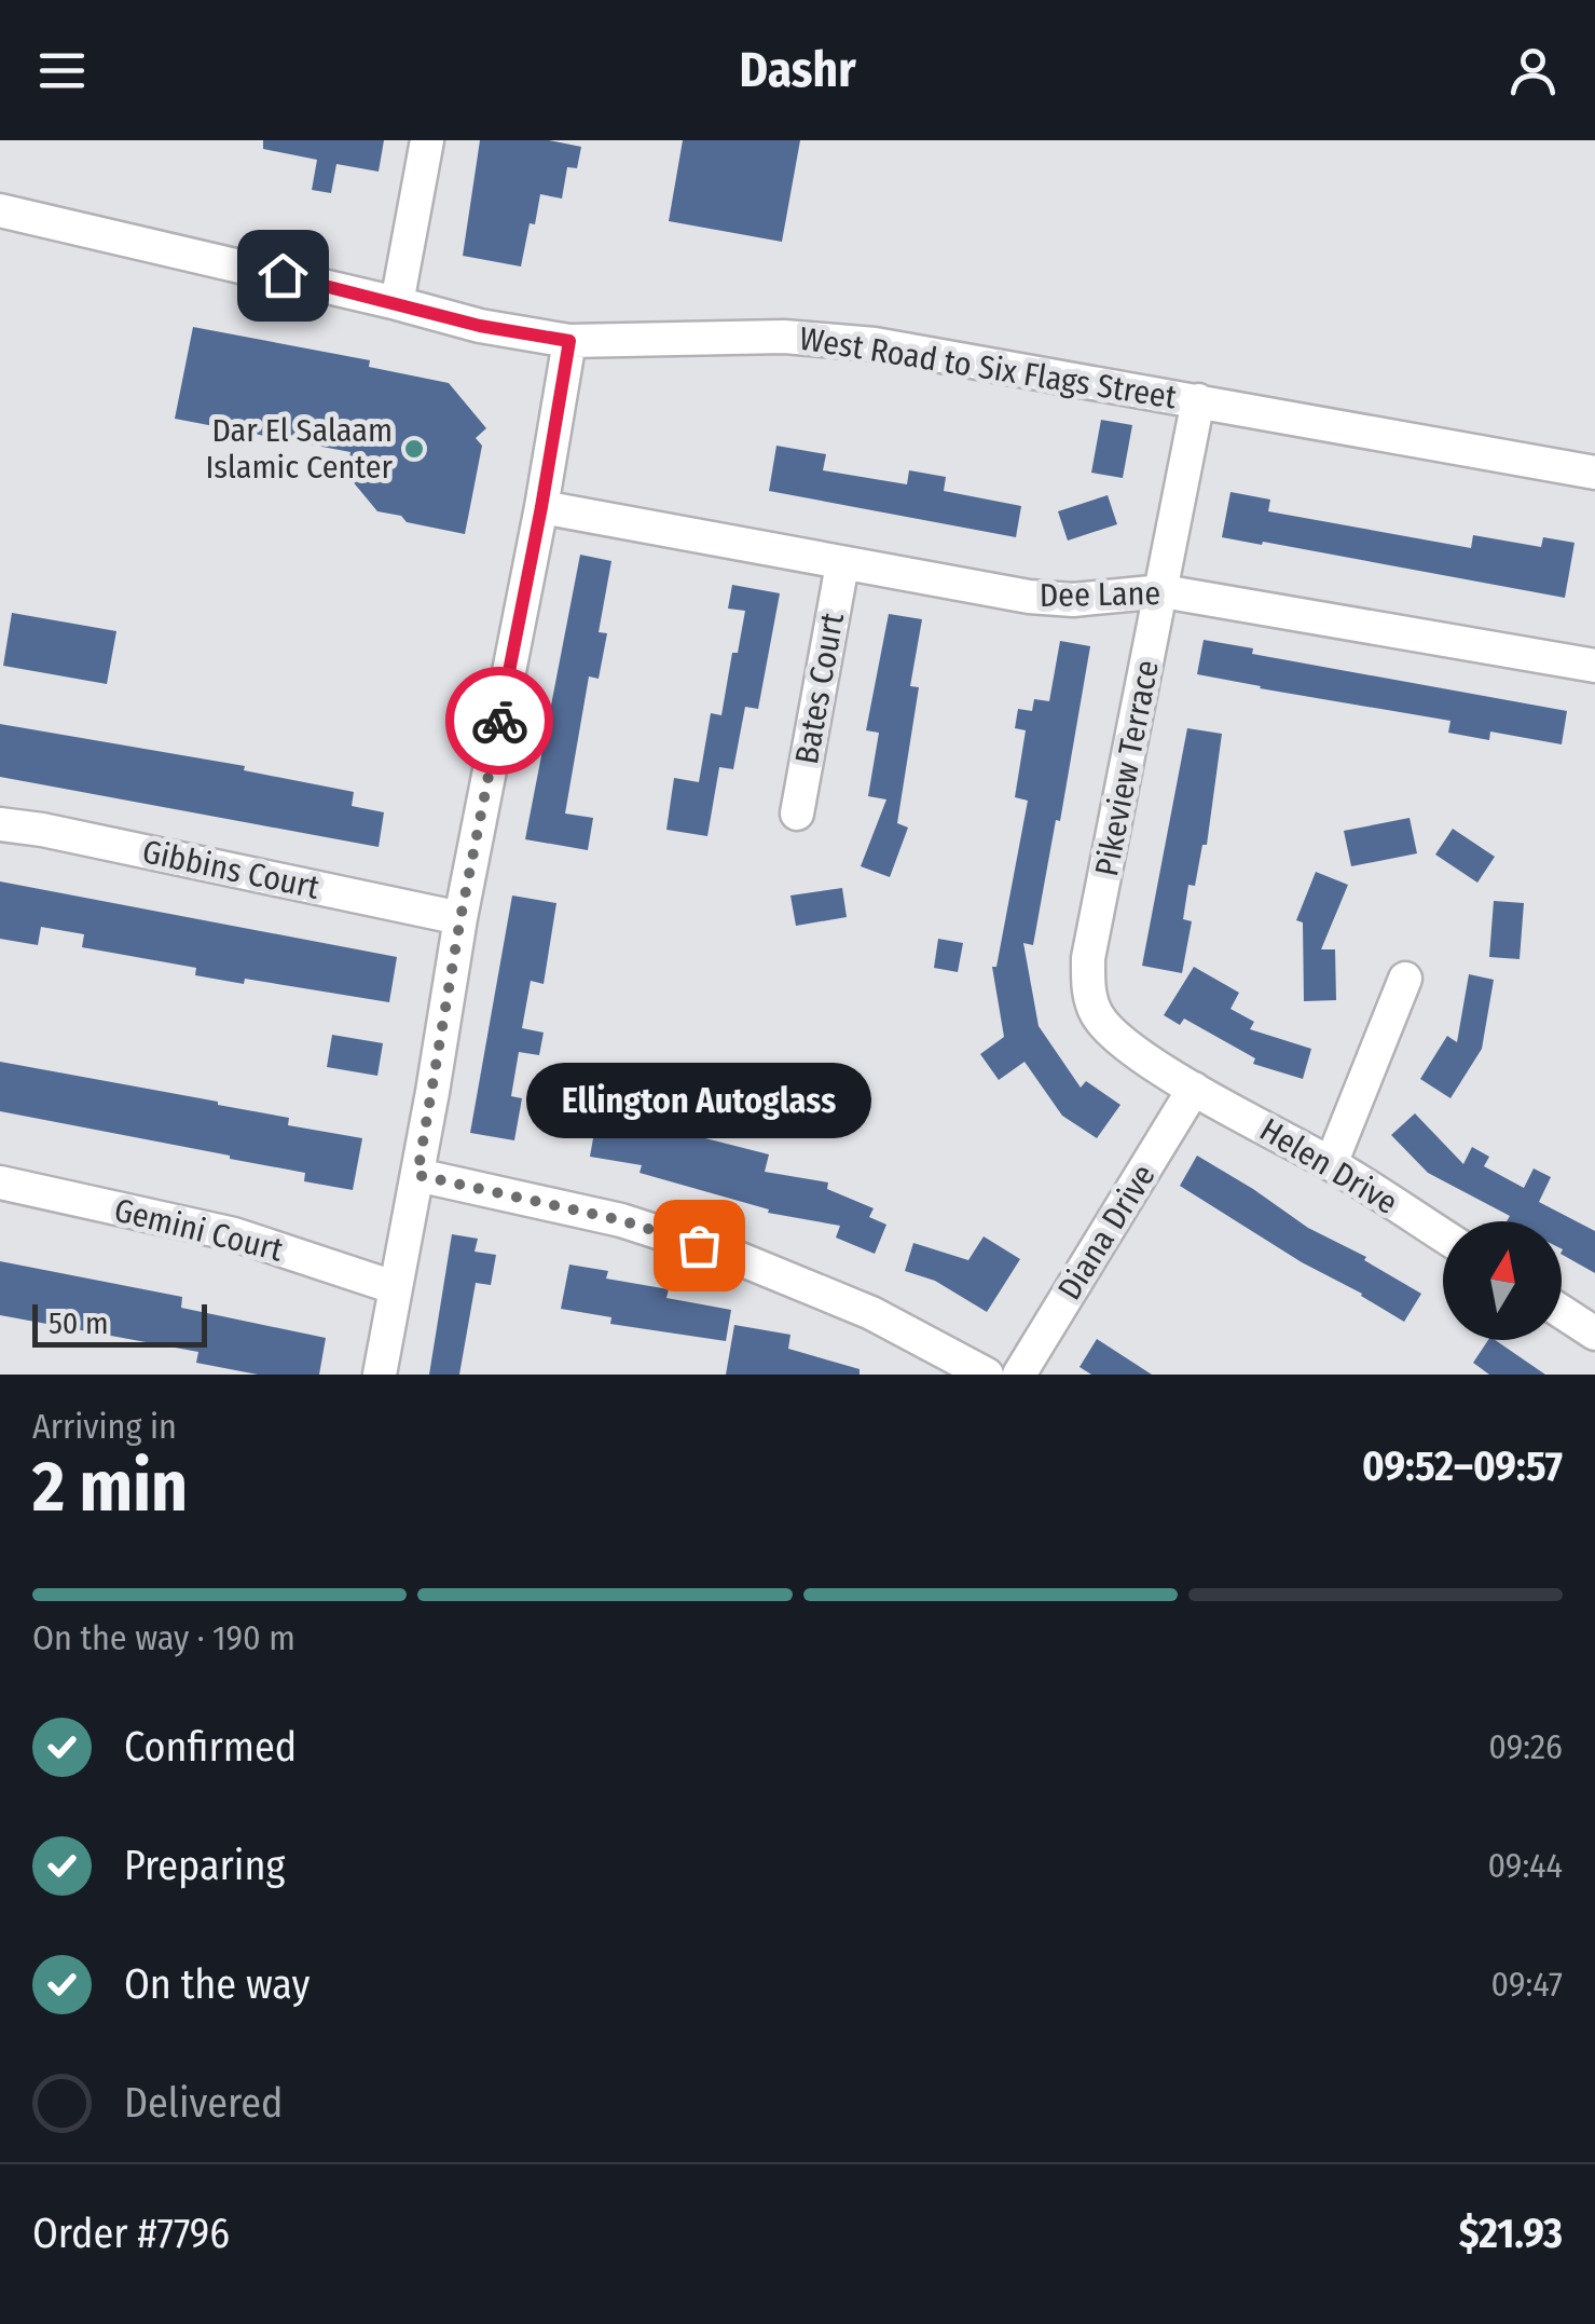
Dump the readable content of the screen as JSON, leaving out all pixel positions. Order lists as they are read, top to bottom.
{
  "streets": {
    "street": [
      "West Road to Six Flags Street",
      "Dee Lane",
      "Bates Court",
      "Pikeview Terrace",
      "Gibbins Court",
      "Helen Drive",
      "Gemini Court",
      "Diana Drive"
    ]
  },
  "crossings": [
    ["West Road to Six Flags Street", "Pikeview Terrace"],
    ["Dee Lane", "Bates Court"],
    ["Dee Lane", "Pikeview Terrace"],
    ["Pikeview Terrace", "Helen Drive"],
    ["Pikeview Terrace", "Diana Drive"],
    ["Helen Drive", "Diana Drive"]
  ],
  "places": ["Dar El Salaam Islamic Center", "Ellington Autoglass"],
  "scale_bar": "50 m",
  "north": "top",
  "page": {
    "header": "Dashr",
    "bubble": "Ellington Autoglass",
    "scale": "50 m",
    "heading": ["2 min", "Arriving in", "09:52–09:57"],
    "panel": ["Order #7796", "$21.93"],
    "bar": "On the way · 190 m",
    "list": [
      ["Confirmed", "09:26"],
      ["Preparing", "09:44"],
      ["On the way", "09:47"],
      "Delivered"
    ]
  }
}
